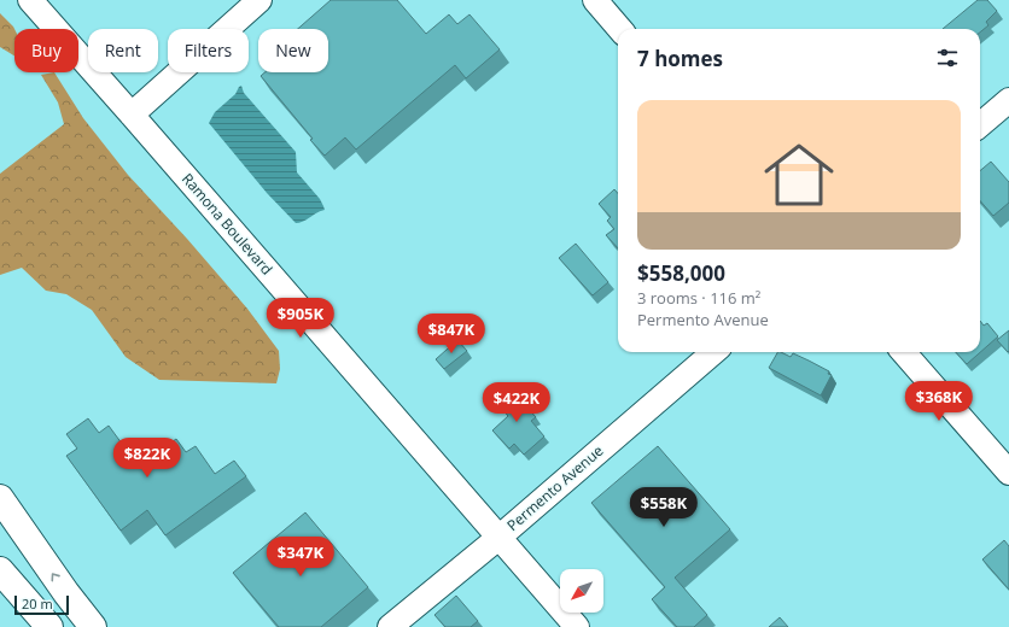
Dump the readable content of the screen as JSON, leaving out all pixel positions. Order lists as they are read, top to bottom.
{
  "streets": {
    "street": ["Ramona Boulevard", "Permento Avenue"]
  },
  "crossings": [
    ["Ramona Boulevard", "Permento Avenue"]
  ],
  "scale_bar": "20 m",
  "north": "bottom left",
  "page": {
    "chip": [
      "Buy",
      "Rent",
      "Filters",
      "New"
    ],
    "heading": "7 homes",
    "list": [
      {
        "name": "$558,000",
        "note": "3 rooms · 116 m² · Permento Avenue"
      }
    ],
    "price": [
      "$905K",
      "$847K",
      "$368K",
      "$422K",
      "$822K",
      "$558K",
      "$347K"
    ],
    "scale": "20 m"
  }
}
